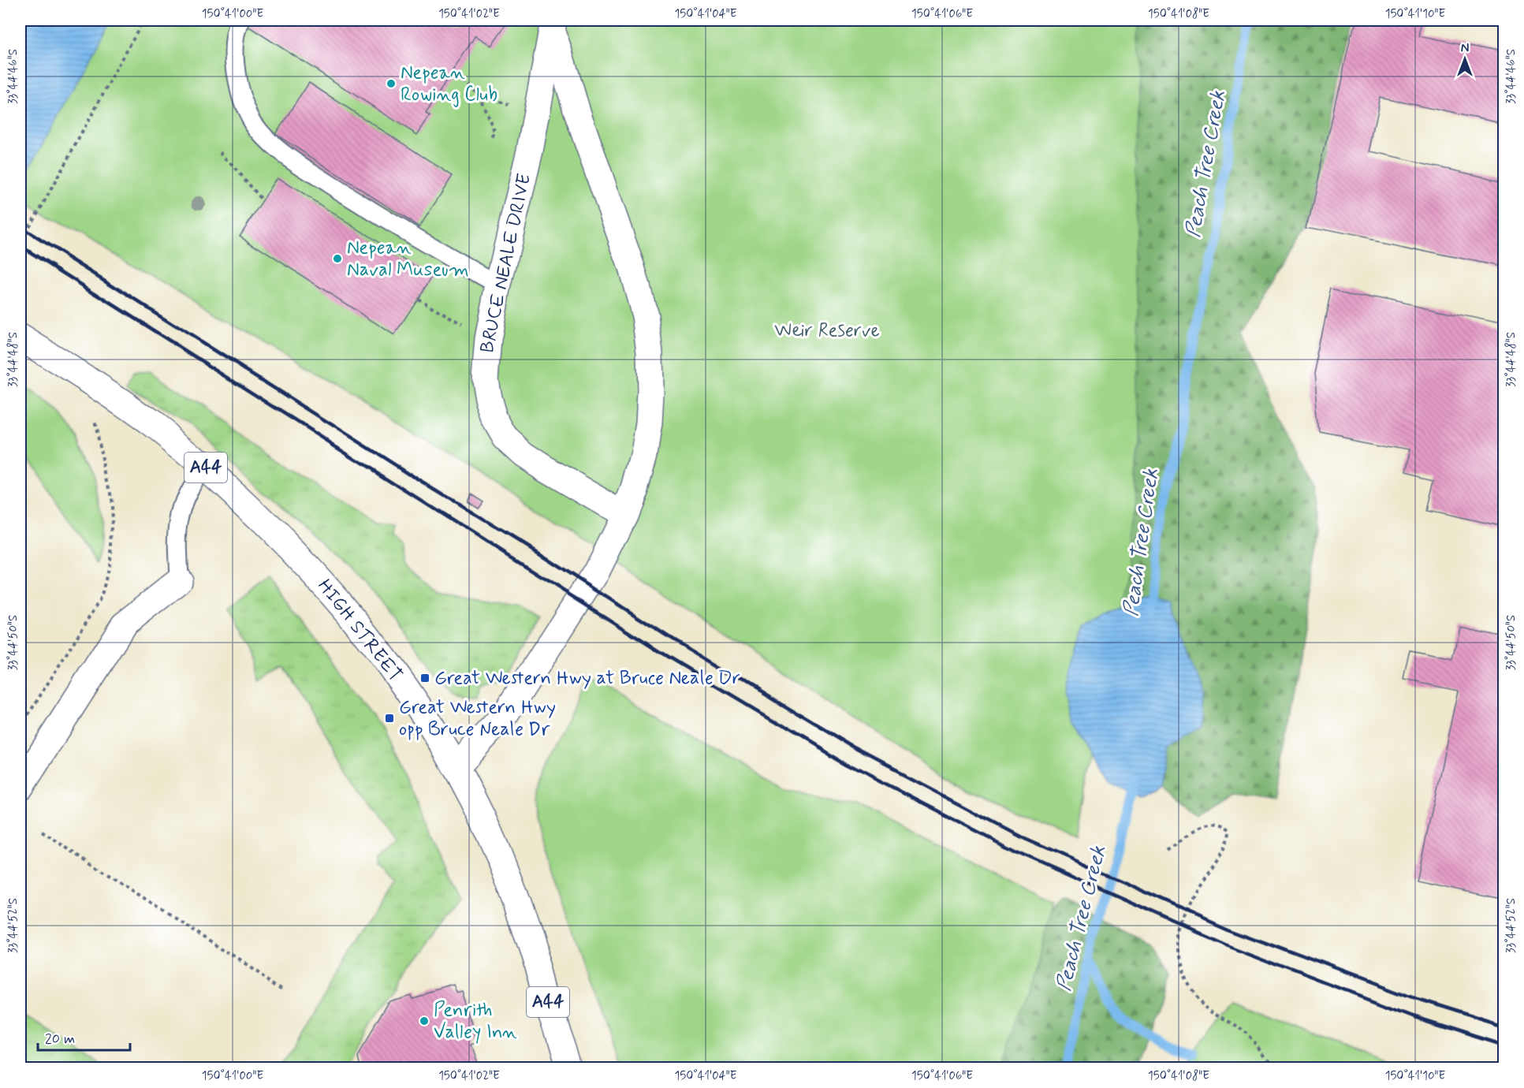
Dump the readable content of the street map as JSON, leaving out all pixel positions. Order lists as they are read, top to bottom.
{
  "streets": {
    "main road": ["BRUCE NEALE DRIVE", "A44", "HIGH STREET"]
  },
  "crossings": [
    ["BRUCE NEALE DRIVE", "HIGH STREET"]
  ],
  "water": ["Peach Tree Creek"],
  "parks": ["Weir Reserve"],
  "places": {
    "other": ["Nepean Rowing Club", "Nepean Naval Museum", "Penrith Valley Inn"],
    "transit": ["Great Western Hwy at Bruce Neale Dr", "Great Western Hwy opp Bruce Neale Dr"]
  },
  "scale_bar": "20 m",
  "north": "top",
  "coordinates": [
    "150°41'00\"E",
    "150°41'02\"E",
    "150°41'04\"E",
    "150°41'06\"E",
    "150°41'08\"E",
    "150°41'10\"E",
    "33°44'46\"S",
    "33°44'48\"S",
    "33°44'50\"S",
    "33°44'52\"S"
  ]
}
